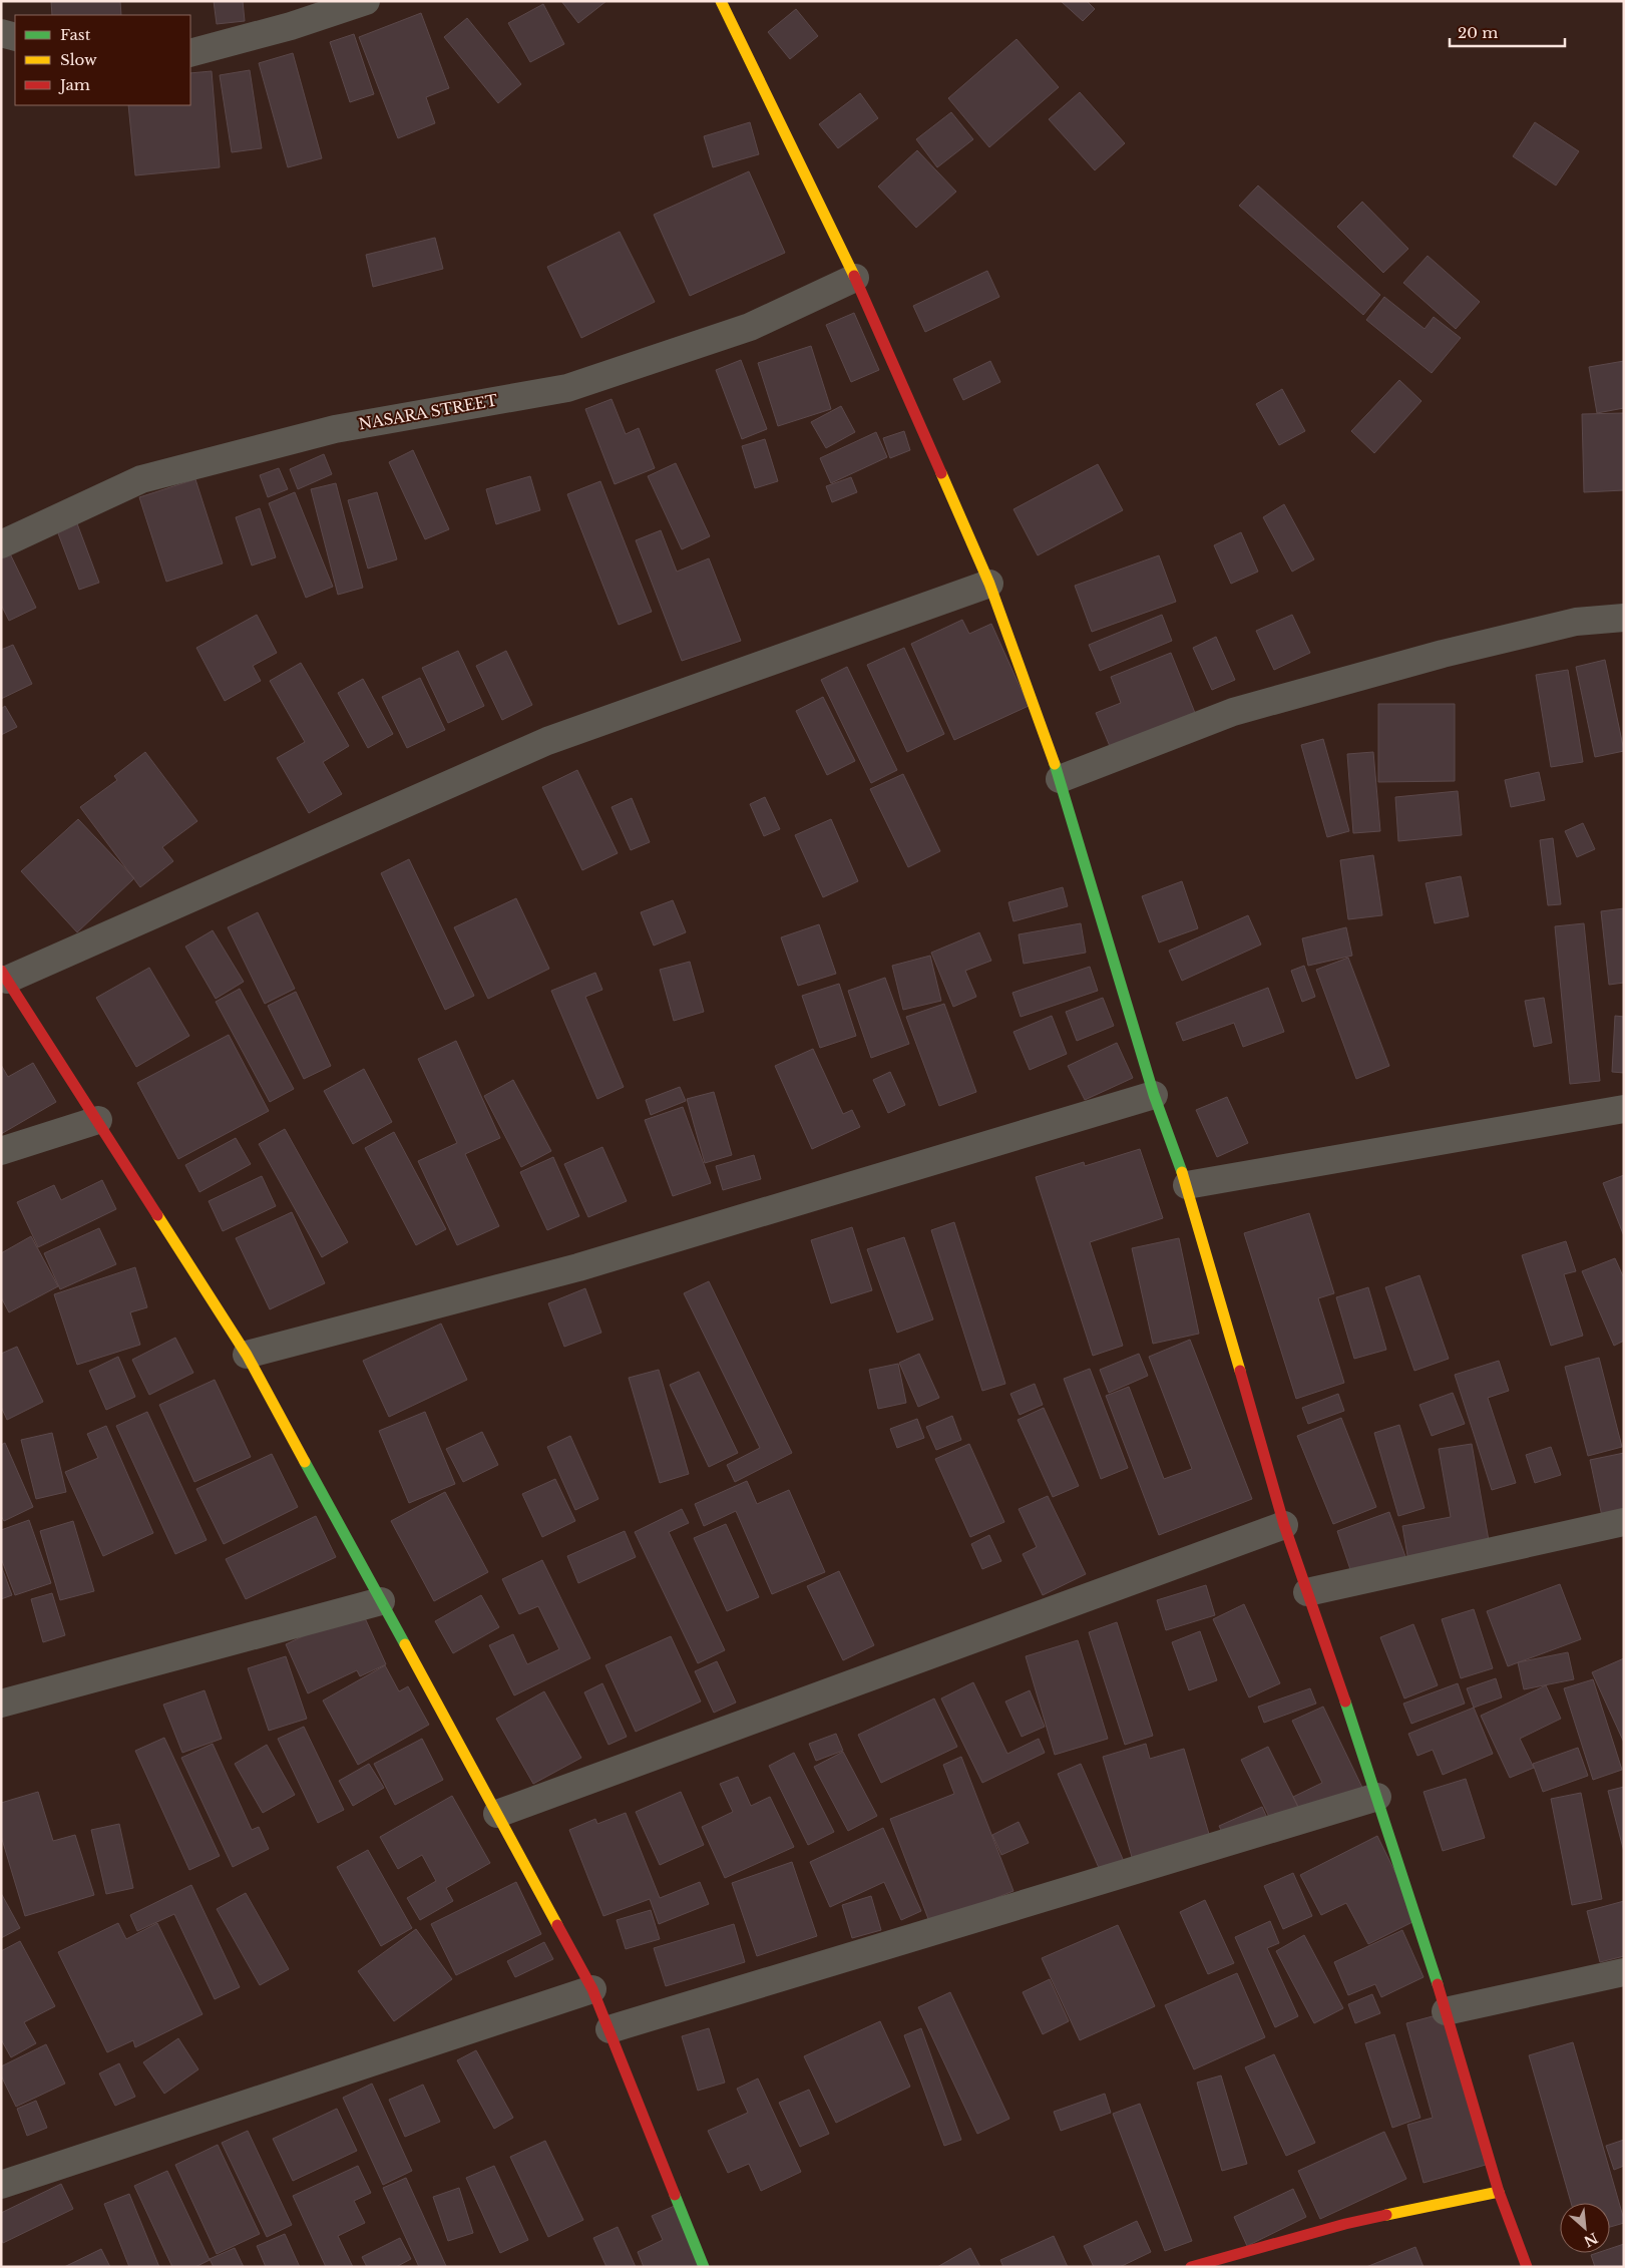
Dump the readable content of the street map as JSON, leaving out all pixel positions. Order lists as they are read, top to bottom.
{
  "streets": {
    "street": ["NASARA STREET"]
  },
  "legend": ["Fast", "Slow", "Jam"],
  "scale_bar": "20 m",
  "north": "bottom right"
}
